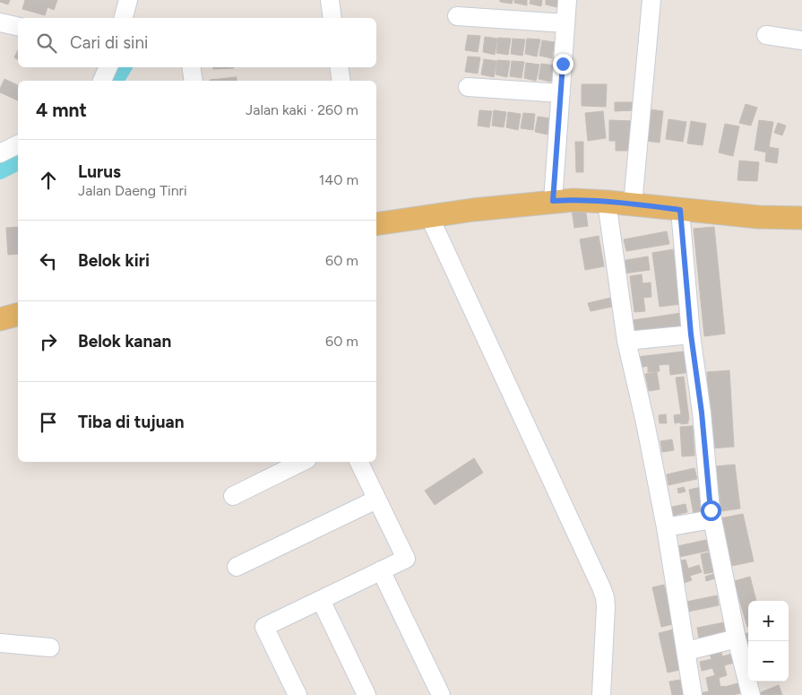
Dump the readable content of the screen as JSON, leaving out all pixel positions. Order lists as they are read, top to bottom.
{
  "page": {
    "search": "Cari di sini",
    "heading": ["4 mnt", "Jalan kaki · 260 m"],
    "list": [
      ["Lurus", "Jalan Daeng Tinri", "140 m"],
      ["Belok kiri", "60 m"],
      ["Belok kanan", "60 m"],
      "Tiba di tujuan"
    ],
    "map_buttons": ["+", "−"]
  }
}
